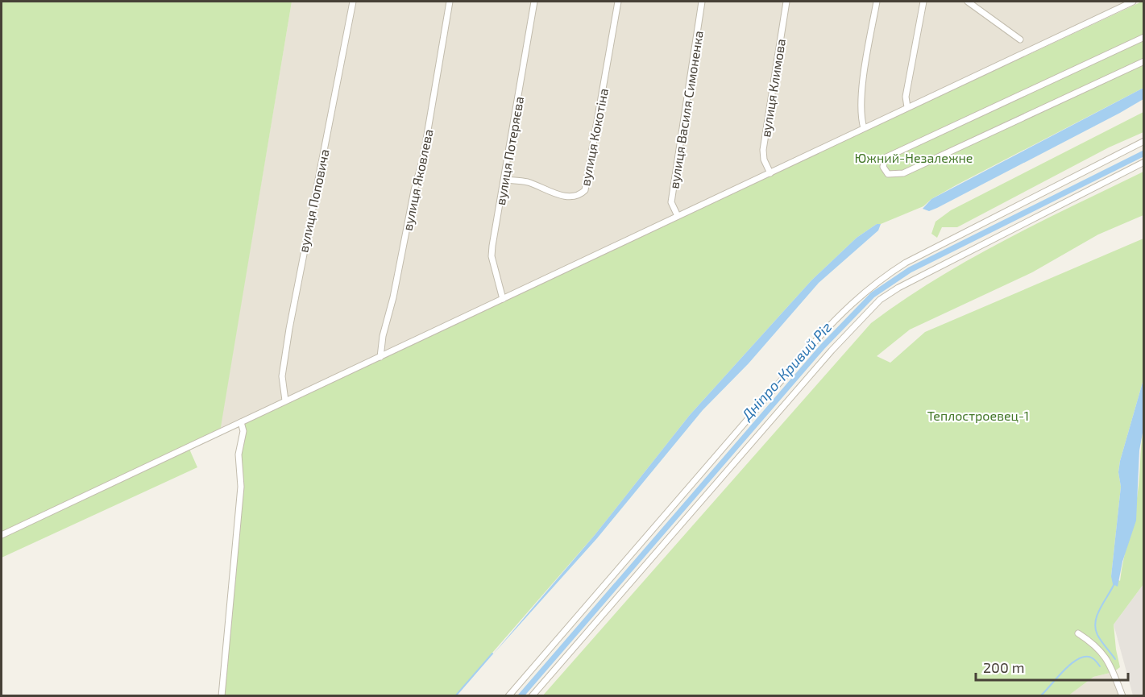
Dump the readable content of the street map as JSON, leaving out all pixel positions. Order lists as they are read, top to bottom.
{
  "streets": {
    "street": [
      "вулиця Климова",
      "вулиця Василя Симоненка",
      "вулиця Кокотіна",
      "вулиця Потеряєва",
      "вулиця Яковлева",
      "вулиця Поповича"
    ]
  },
  "crossings": [
    ["вулиця Кокотіна", "вулиця Потеряєва"]
  ],
  "water": ["Дніпро-Кривий Ріг"],
  "parks": ["Южний-Незалежне", "Теплостроевец-1"],
  "scale_bar": "200 m"
}
